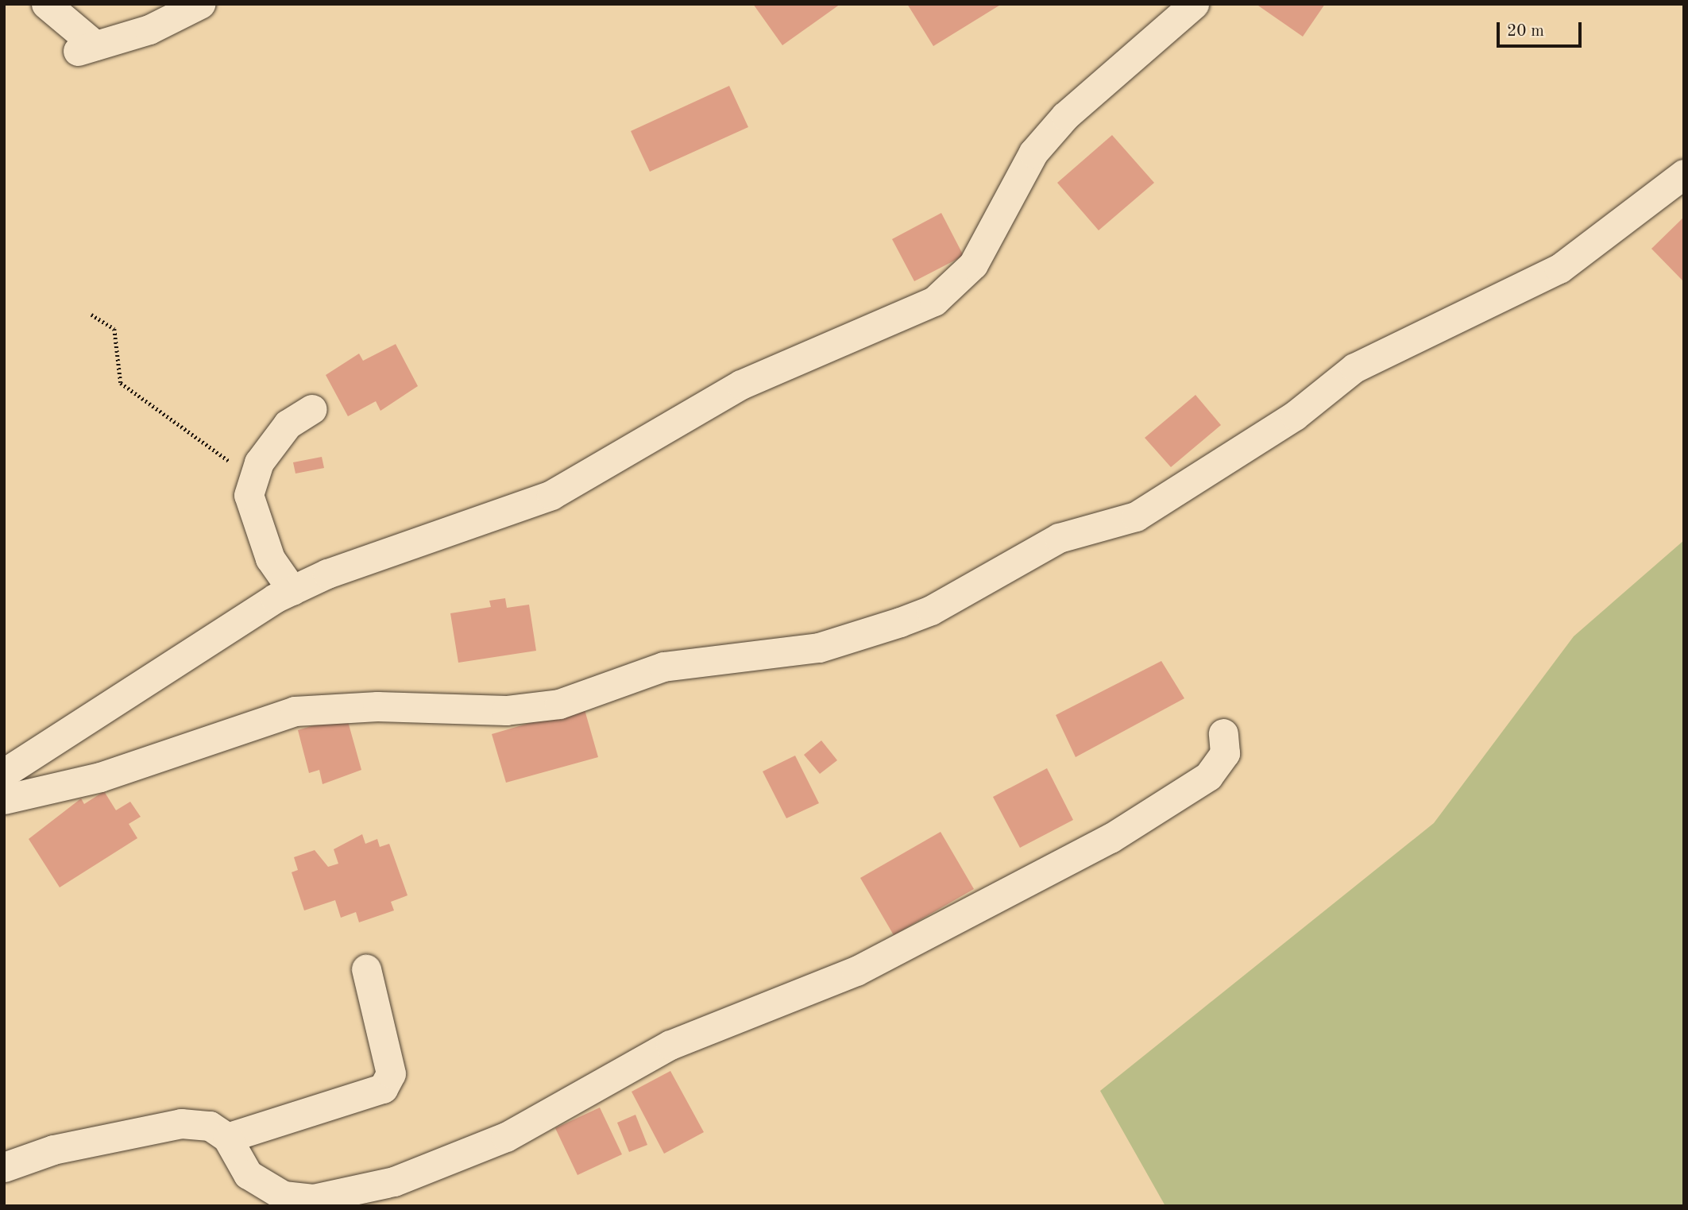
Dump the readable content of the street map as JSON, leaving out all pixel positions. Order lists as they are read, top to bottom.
{
  "scale_bar": "20 m"
}
